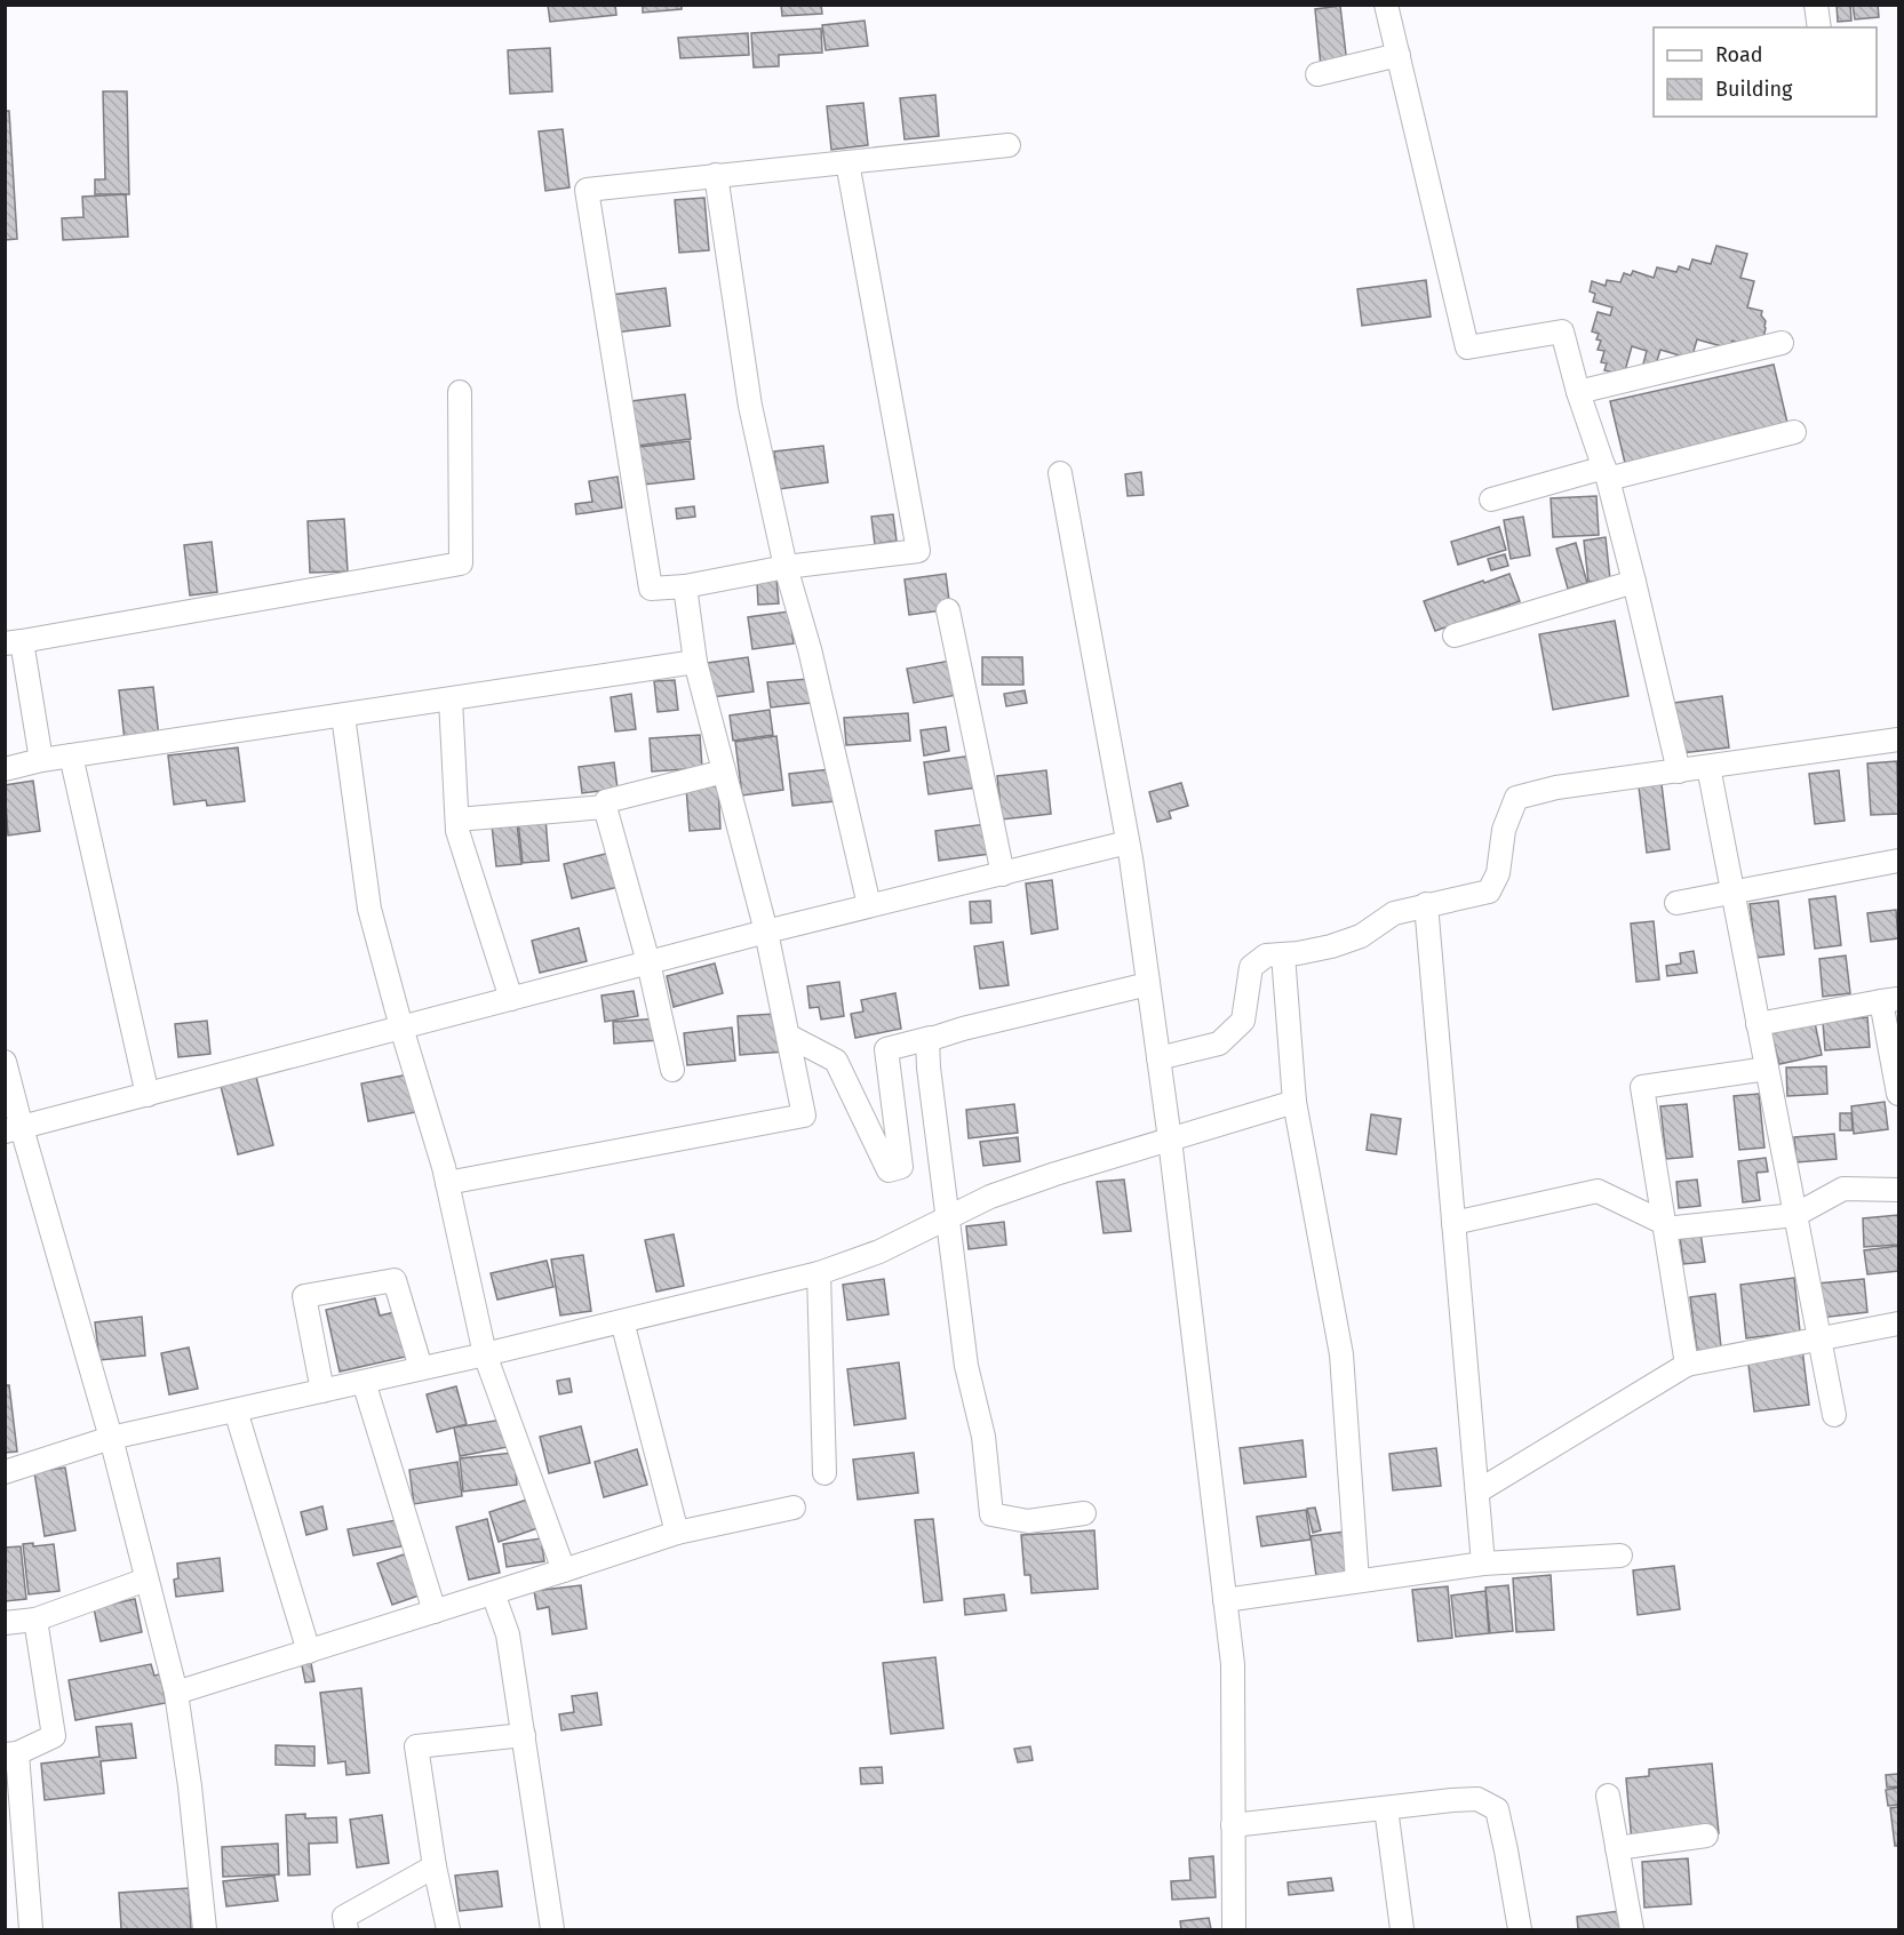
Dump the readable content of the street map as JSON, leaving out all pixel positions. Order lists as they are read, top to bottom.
{
  "legend": ["Road", "Building"]
}
